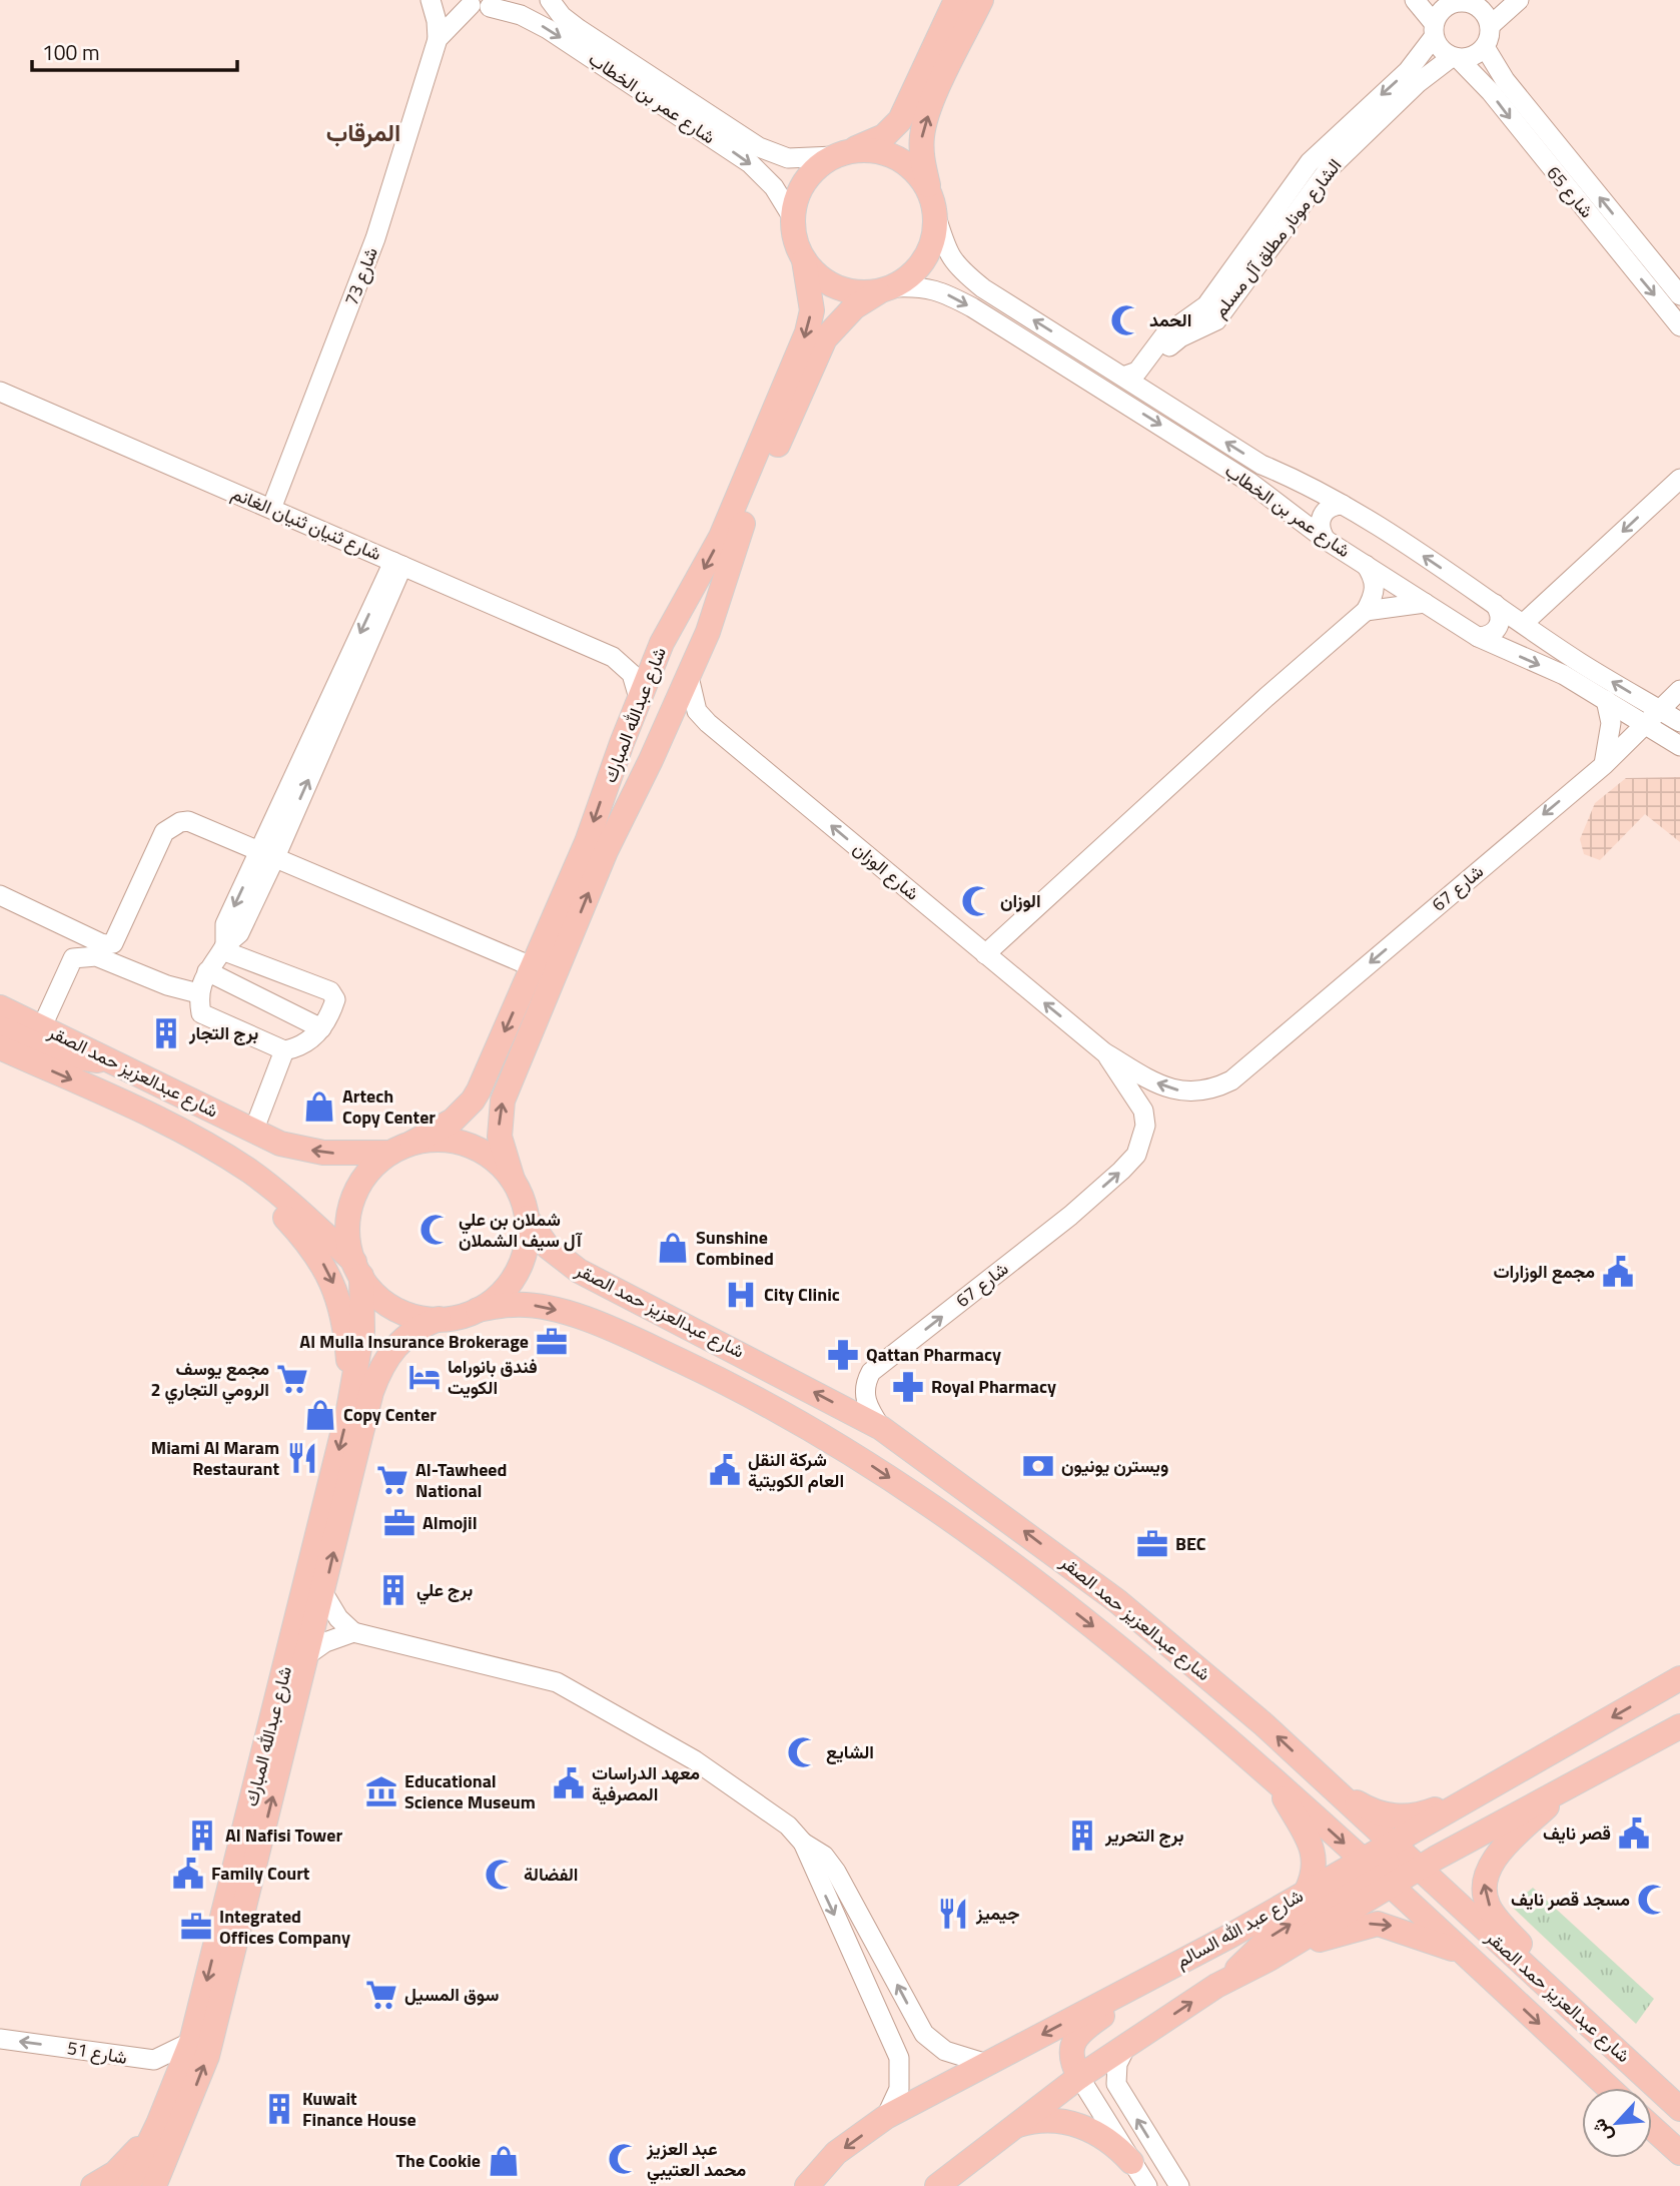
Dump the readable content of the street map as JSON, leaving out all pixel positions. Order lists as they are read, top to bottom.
{
  "streets": {
    "main road": ["شارع عبدالله المبارك", "شارع عبدالعزيز حمد الصقر", "شارع عبد الله السالم"],
    "street": [
      "شارع عمر بن الخطاب",
      "شارع 65",
      "الشارع مونار مطلق آل مسلم",
      "شارع 73",
      "شارع ثنيان ثنيان الغانم",
      "شارع الوزان",
      "شارع 67",
      "شارع 51"
    ]
  },
  "crossings": [
    ["شارع عمر بن الخطاب", "الشارع مونار مطلق آل مسلم"],
    ["شارع عمر بن الخطاب", "شارع 73"],
    ["شارع عمر بن الخطاب", "شارع عبدالله المبارك"],
    ["شارع عمر بن الخطاب", "شارع 67"],
    ["شارع 65", "الشارع مونار مطلق آل مسلم"],
    ["شارع 73", "شارع ثنيان ثنيان الغانم"],
    ["شارع عبدالله المبارك", "شارع الوزان"],
    ["شارع عبدالله المبارك", "شارع عبدالعزيز حمد الصقر"],
    ["شارع عبدالله المبارك", "شارع 51"],
    ["شارع الوزان", "شارع 67"],
    ["شارع 67", "شارع عبدالعزيز حمد الصقر"],
    ["شارع عبدالعزيز حمد الصقر", "شارع عبد الله السالم"]
  ],
  "one_way": ["شارع الوزان", "شارع 51"],
  "districts": ["المرقاب"],
  "places": {
    "mosque": [
      "الحمد",
      "الوزان",
      "شملان بن علي آل سيف الشملان",
      "الشايع",
      "الفضالة",
      "مسجد قصر نايف",
      "عبد العزيز محمد العتيبي"
    ],
    "building": [
      "برج التجار",
      "برج علي",
      "Al Nafisi Tower",
      "برج التحرير",
      "Kuwait Finance House"
    ],
    "shop": [
      "Artech Copy Center",
      "Sunshine Combined",
      "Copy Center",
      "The Cookie"
    ],
    "public building": [
      "مجمع الوزارات",
      "شركة النقل العام الكويتية",
      "معهد الدراسات المصرفية",
      "قصر نايف",
      "Family Court"
    ],
    "hospital": ["City Clinic"],
    "office": [
      "Al Mulla Insurance Brokerage",
      "Almojil",
      "BEC",
      "Integrated Offices Company"
    ],
    "pharmacy": ["Qattan Pharmacy", "Royal Pharmacy"],
    "hotel": ["فندق بانوراما الكويت"],
    "supermarket": ["مجمع يوسف الرومي التجاري 2", "Al-Tawheed National", "سوق المسيل"],
    "restaurant": ["Miami Al Maram Restaurant", "جيميز"],
    "bank": ["ويسترن يونيون"],
    "museum": ["Educational Science Museum"]
  },
  "scale_bar": "100 m",
  "north": "bottom left"
}
